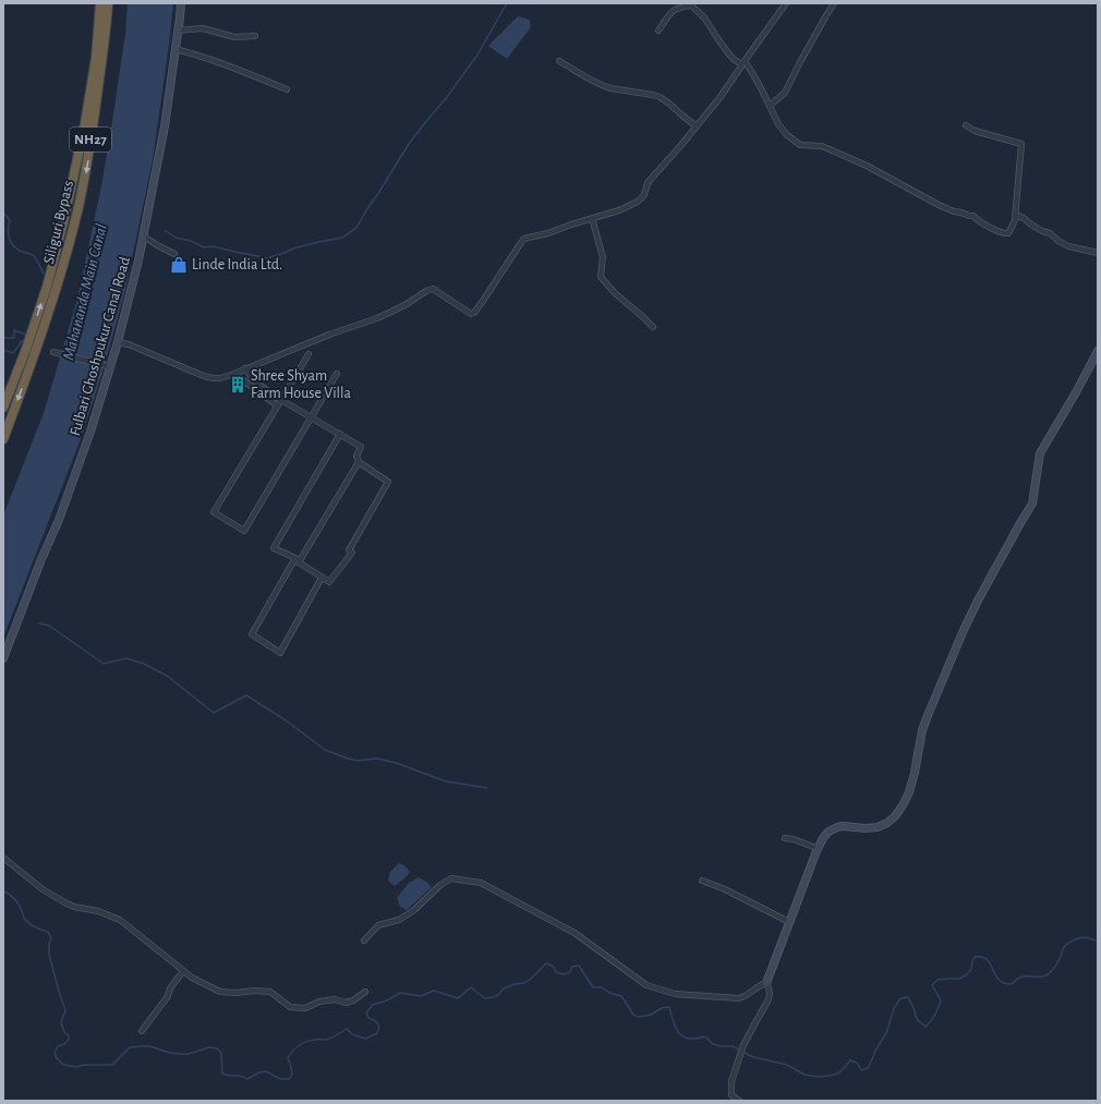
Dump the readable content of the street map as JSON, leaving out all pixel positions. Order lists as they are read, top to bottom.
{
  "streets": {
    "highway": ["NH27", "Siliguri Bypass"],
    "street": ["Fulbari Ghoshpukur Canal Road"]
  },
  "water": ["Mahananda Main Canal"],
  "places": {
    "shop": ["Linde India Ltd."],
    "building": ["Shree Shyam Farm House Villa"]
  }
}
